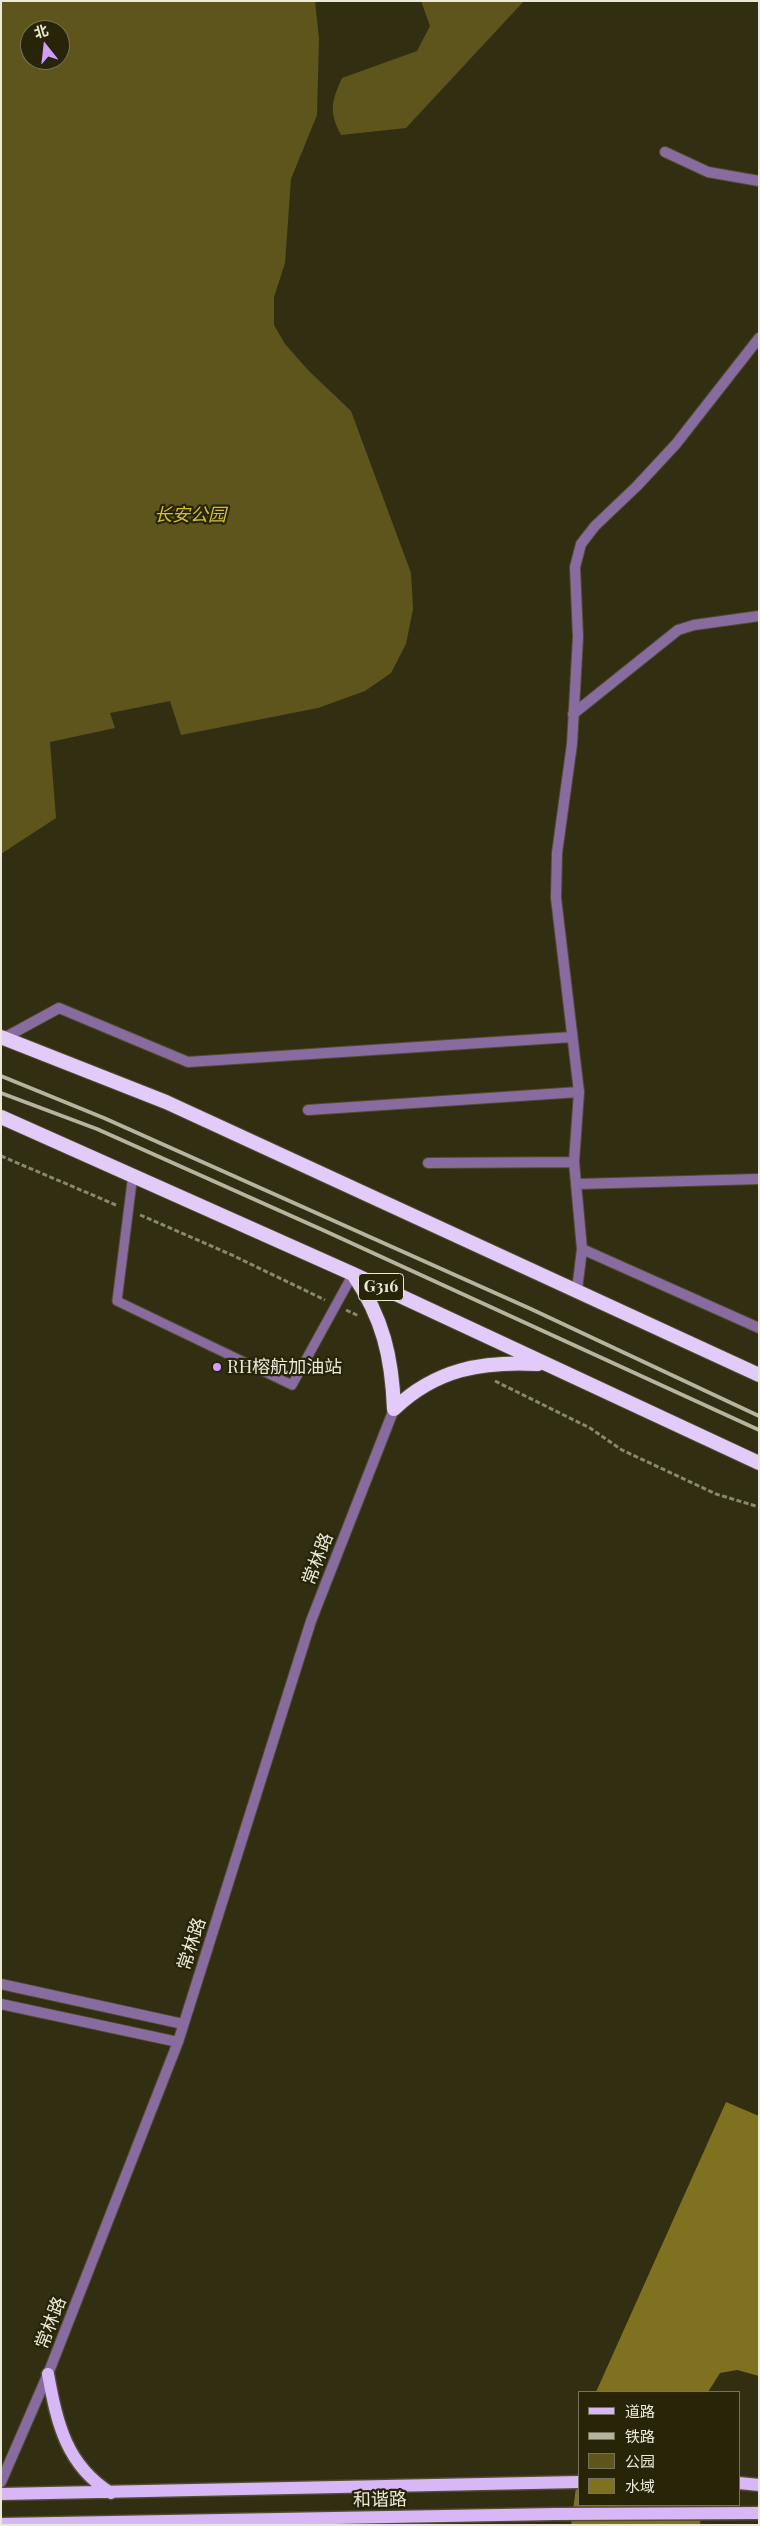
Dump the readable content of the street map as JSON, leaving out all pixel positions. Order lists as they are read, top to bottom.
{
  "streets": {
    "highway": ["G316"],
    "main road": ["和谐路"],
    "street": ["常林路"]
  },
  "parks": ["长安公园"],
  "places": ["RH榕航加油站"],
  "legend": [
    "道路",
    "铁路",
    "公园",
    "水域"
  ],
  "north": "top"
}
